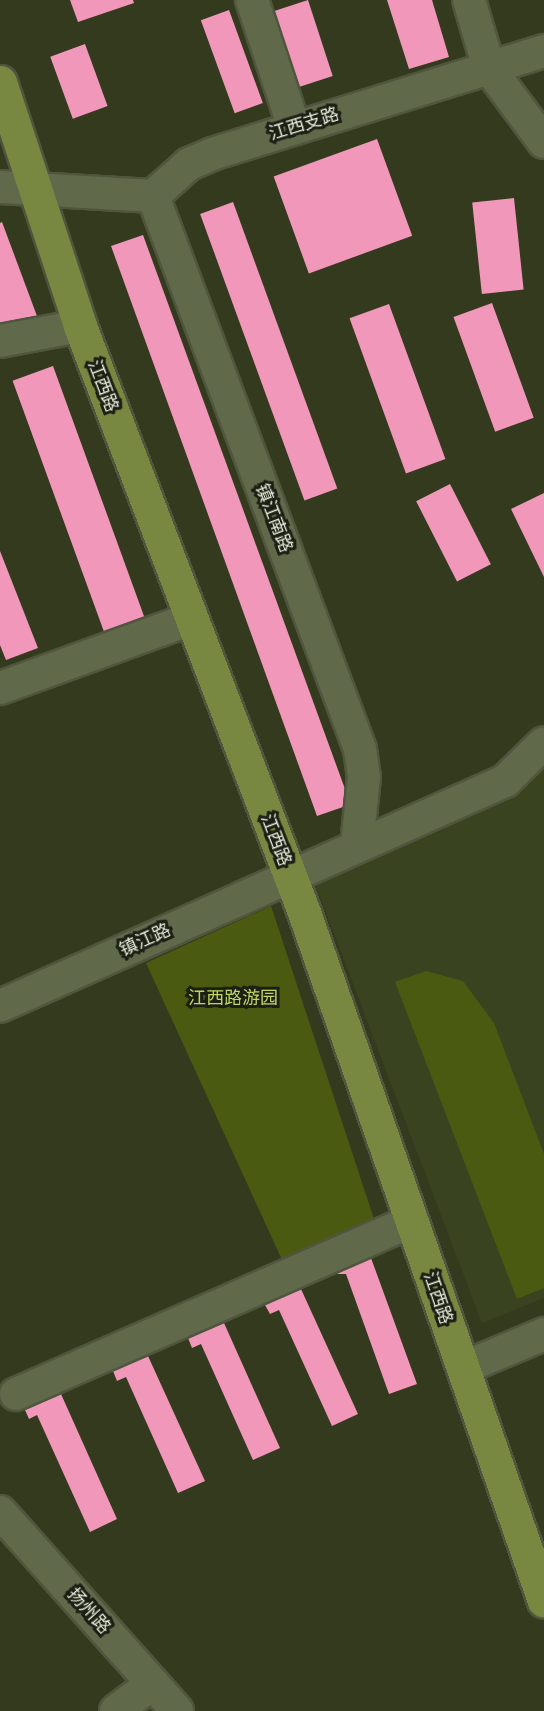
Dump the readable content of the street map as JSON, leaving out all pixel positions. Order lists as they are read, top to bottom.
{
  "streets": {
    "main road": ["江西路"],
    "street": [
      "江西支路",
      "镇江南路",
      "镇江路",
      "扬州路"
    ]
  },
  "crossings": [
    ["江西支路", "镇江南路"],
    ["江西路", "镇江路"]
  ],
  "parks": ["江西路游园"]
}
